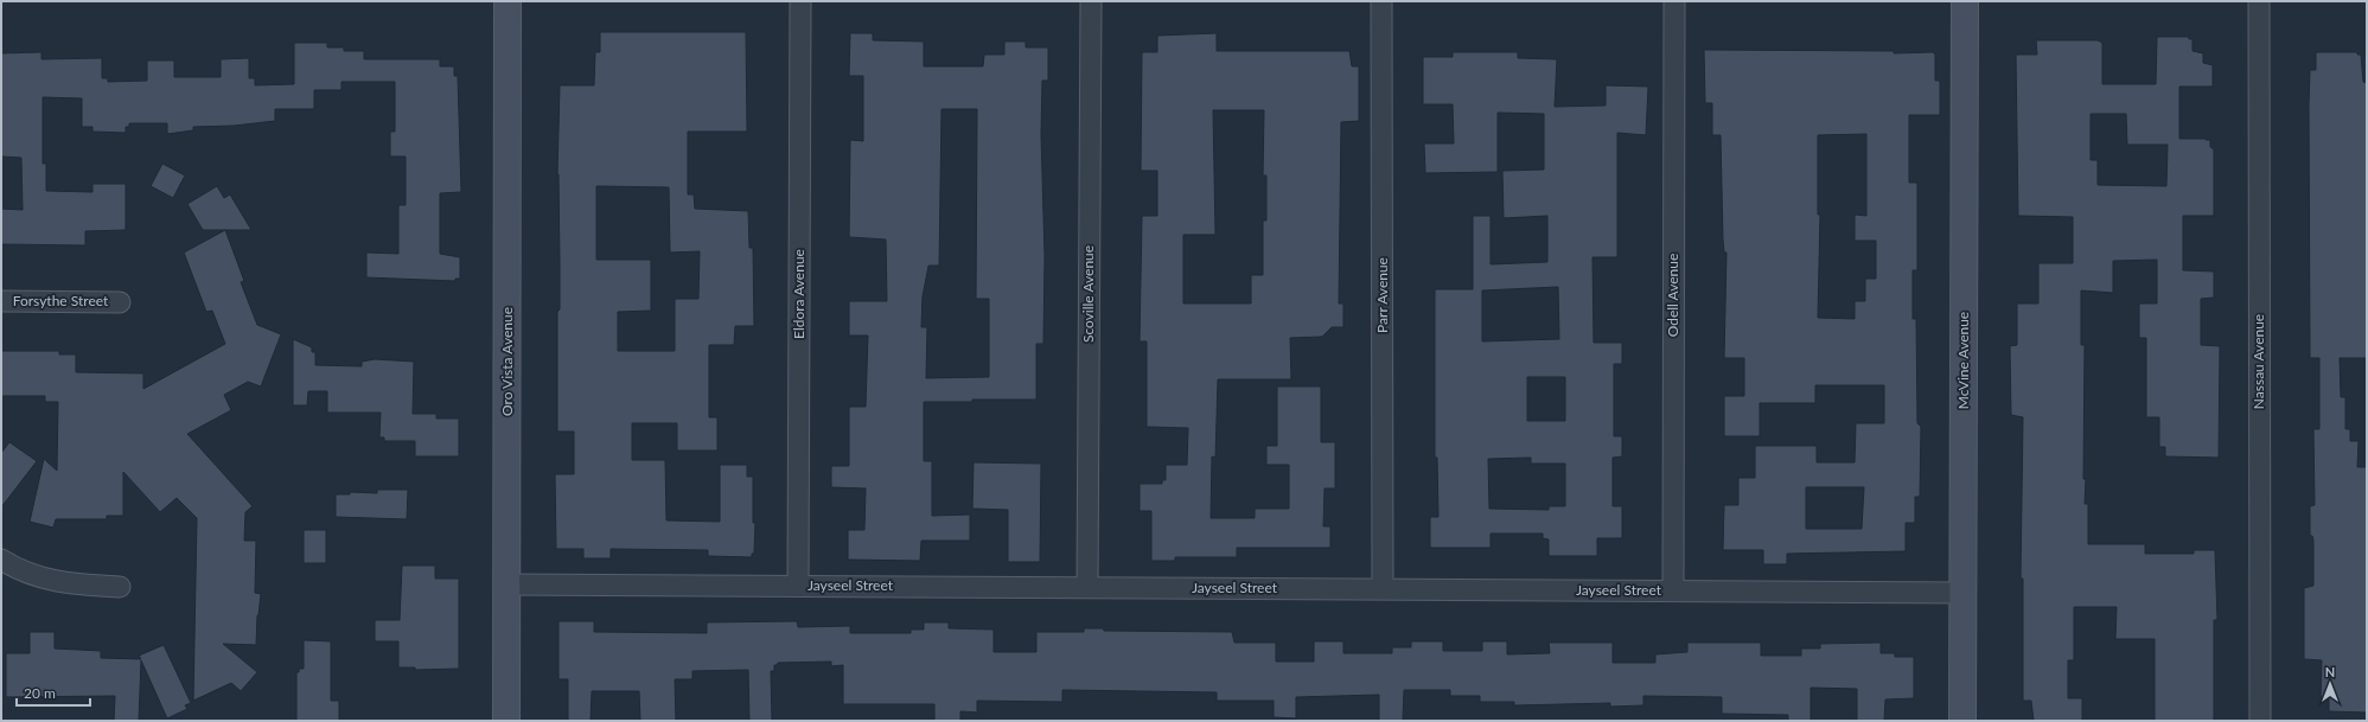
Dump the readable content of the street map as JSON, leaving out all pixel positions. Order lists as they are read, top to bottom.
{
  "streets": {
    "street": [
      "Eldora Avenue",
      "Scoville Avenue",
      "Parr Avenue",
      "Odell Avenue",
      "Forsythe Street",
      "McVine Avenue",
      "Oro Vista Avenue",
      "Nassau Avenue",
      "Jayseel Street"
    ]
  },
  "crossings": [
    ["Eldora Avenue", "Jayseel Street"],
    ["Scoville Avenue", "Jayseel Street"],
    ["Parr Avenue", "Jayseel Street"],
    ["Odell Avenue", "Jayseel Street"],
    ["McVine Avenue", "Jayseel Street"],
    ["Oro Vista Avenue", "Jayseel Street"]
  ],
  "scale_bar": "20 m",
  "north": "top"
}
